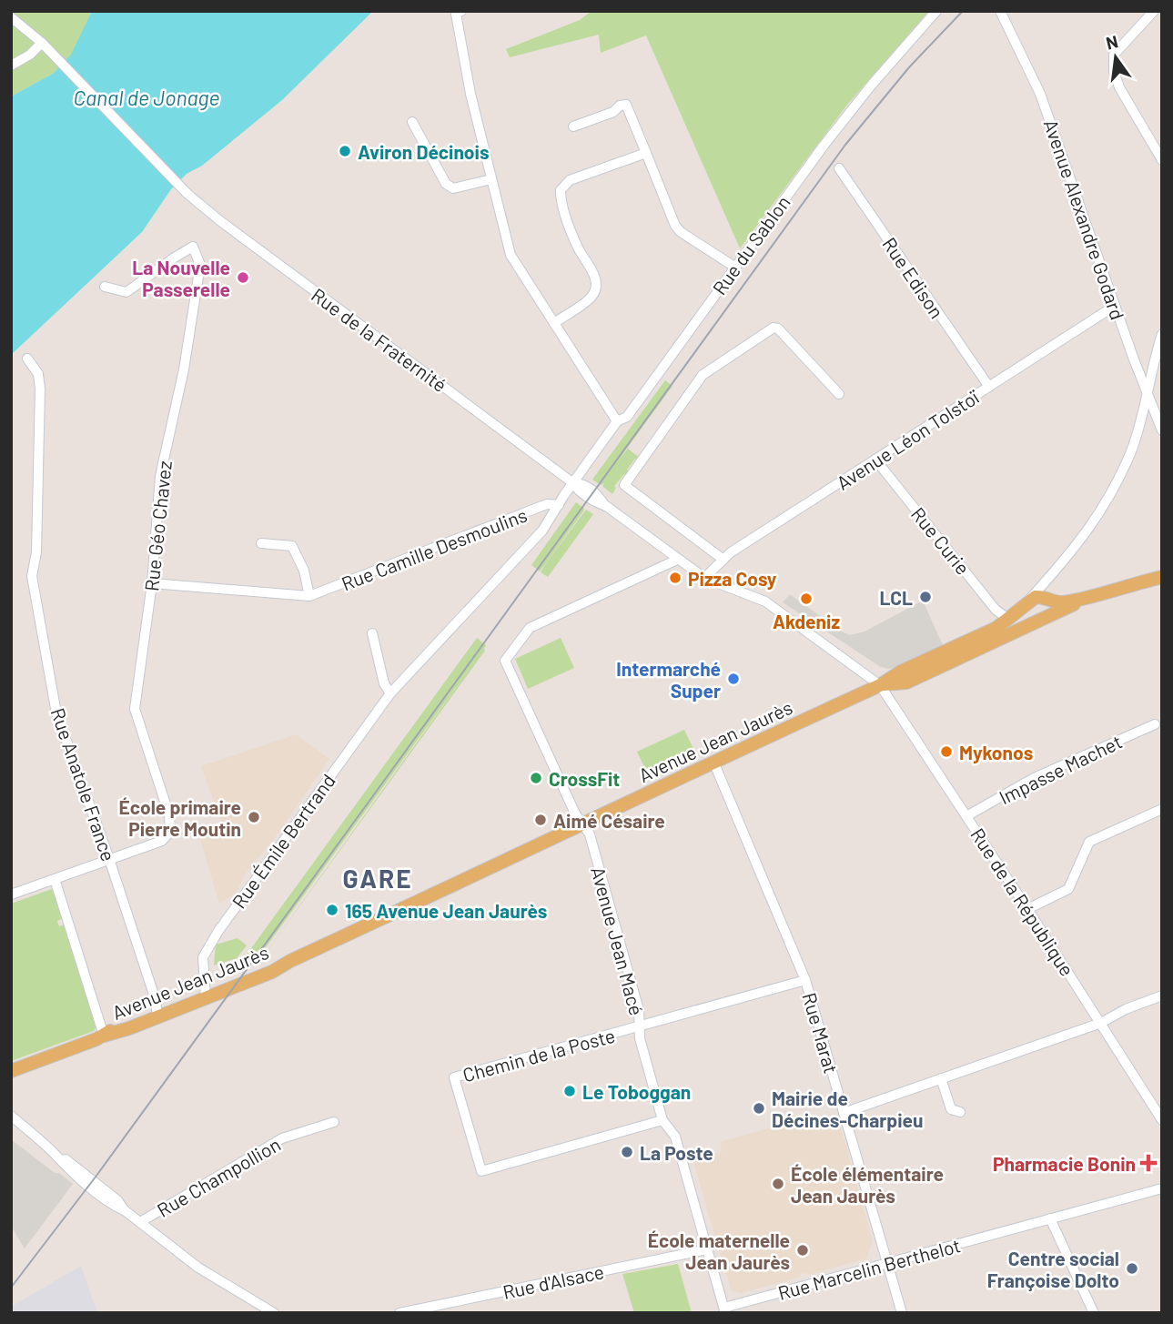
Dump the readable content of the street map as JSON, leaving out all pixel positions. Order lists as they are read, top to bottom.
{
  "streets": {
    "main road": ["Avenue Jean Jaurès"],
    "street": [
      "Avenue Alexandre Godard",
      "Rue du Sablon",
      "Rue Edison",
      "Rue de la Fraternité",
      "Avenue Léon Tolstoï",
      "Rue Géo Chavez",
      "Rue Curie",
      "Rue Camille Desmoulins",
      "Impasse Machet",
      "Rue Anatole France",
      "Rue Émile Bertrand",
      "Rue de la République",
      "Avenue Jean Macé",
      "Rue Marat",
      "Chemin de la Poste",
      "Rue Champollion",
      "Rue Marcelin Berthelot",
      "Rue d'Alsace"
    ]
  },
  "crossings": [
    ["Avenue Alexandre Godard", "Avenue Léon Tolstoï"],
    ["Rue du Sablon", "Rue de la Fraternité"],
    ["Rue du Sablon", "Rue Émile Bertrand"],
    ["Rue Edison", "Avenue Léon Tolstoï"],
    ["Rue de la Fraternité", "Avenue Léon Tolstoï"],
    ["Rue de la Fraternité", "Avenue Jean Jaurès"],
    ["Rue de la Fraternité", "Rue Émile Bertrand"],
    ["Rue de la Fraternité", "Rue de la République"],
    ["Rue de la Fraternité", "Avenue Jean Macé"],
    ["Avenue Léon Tolstoï", "Rue Curie"],
    ["Rue Géo Chavez", "Rue Camille Desmoulins"],
    ["Rue Géo Chavez", "Rue Anatole France"],
    ["Rue Curie", "Avenue Jean Jaurès"],
    ["Rue Camille Desmoulins", "Rue Émile Bertrand"],
    ["Avenue Jean Jaurès", "Rue Anatole France"],
    ["Avenue Jean Jaurès", "Rue Émile Bertrand"],
    ["Avenue Jean Jaurès", "Rue de la République"],
    ["Avenue Jean Jaurès", "Avenue Jean Macé"],
    ["Avenue Jean Jaurès", "Rue Marat"],
    ["Impasse Machet", "Rue de la République"],
    ["Avenue Jean Macé", "Chemin de la Poste"],
    ["Avenue Jean Macé", "Rue Marcelin Berthelot"],
    ["Avenue Jean Macé", "Rue d'Alsace"],
    ["Rue Marat", "Rue Marcelin Berthelot"]
  ],
  "districts": ["GARE"],
  "water": ["Canal de Jonage"],
  "places": {
    "other": [
      "Aviron Décinois",
      "La Nouvelle Passerelle",
      "Pizza Cosy",
      "LCL",
      "Akdeniz",
      "Intermarché Super",
      "Mykonos",
      "CrossFit",
      "École primaire Pierre Moutin",
      "Aimé Césaire",
      "165 Avenue Jean Jaurès",
      "Le Toboggan",
      "Mairie de Décines-Charpieu",
      "La Poste",
      "École élémentaire Jean Jaurès",
      "École maternelle Jean Jaurès",
      "Centre social Françoise Dolto"
    ],
    "health": ["Pharmacie Bonin"]
  },
  "north": "top"
}
